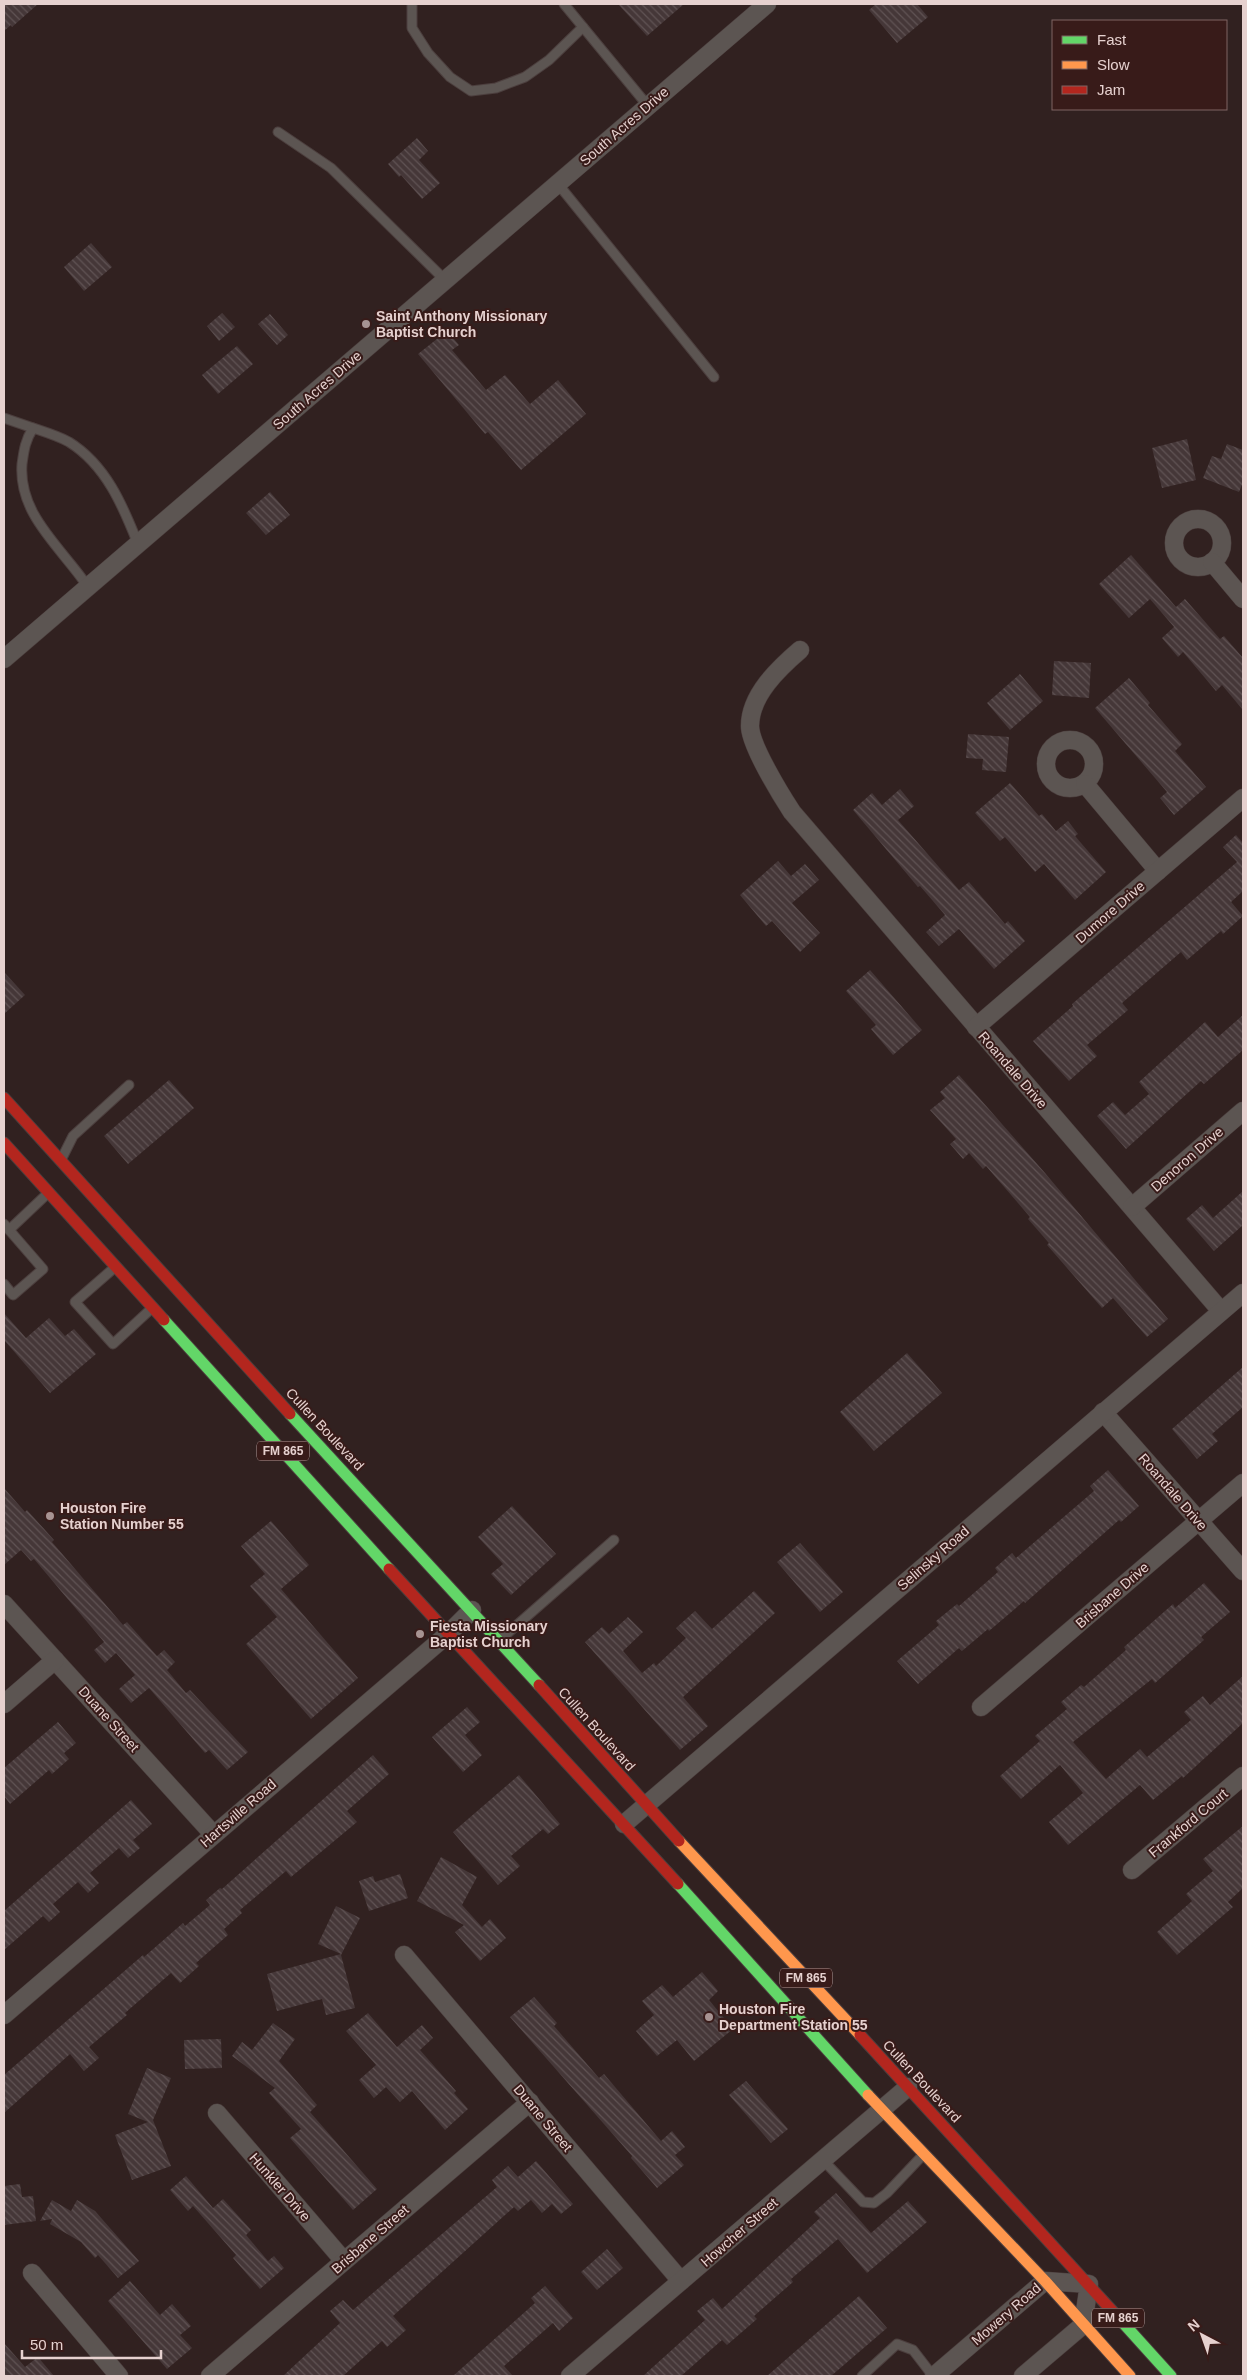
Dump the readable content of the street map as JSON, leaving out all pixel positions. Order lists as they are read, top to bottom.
{
  "streets": {
    "main road": ["Cullen Boulevard", "FM 865"],
    "street": [
      "South Acres Drive",
      "Dumore Drive",
      "Roandale Drive",
      "Denoron Drive",
      "Selinsky Road",
      "Brisbane Drive",
      "Duane Street",
      "Hartsville Road",
      "Frankford Court",
      "Hunkler Drive",
      "Howcher Street",
      "Brisbane Street",
      "Mowery Road"
    ]
  },
  "crossings": [
    ["Dumore Drive", "Roandale Drive"],
    ["Roandale Drive", "Denoron Drive"],
    ["Roandale Drive", "Selinsky Road"],
    ["Roandale Drive", "Brisbane Drive"],
    ["Cullen Boulevard", "Selinsky Road"],
    ["Cullen Boulevard", "Hartsville Road"],
    ["Cullen Boulevard", "Howcher Street"],
    ["Cullen Boulevard", "Mowery Road"],
    ["FM 865", "Selinsky Road"],
    ["FM 865", "Hartsville Road"],
    ["FM 865", "Howcher Street"],
    ["FM 865", "Mowery Road"],
    ["Duane Street", "Hartsville Road"],
    ["Duane Street", "Howcher Street"],
    ["Duane Street", "Brisbane Street"],
    ["Hunkler Drive", "Brisbane Street"]
  ],
  "places": [
    "Saint Anthony Missionary Baptist Church",
    "Houston Fire Station Number 55",
    "Fiesta Missionary Baptist Church",
    "Houston Fire Department Station 55"
  ],
  "legend": ["Fast", "Slow", "Jam"],
  "scale_bar": "50 m",
  "north": "top left"
}
